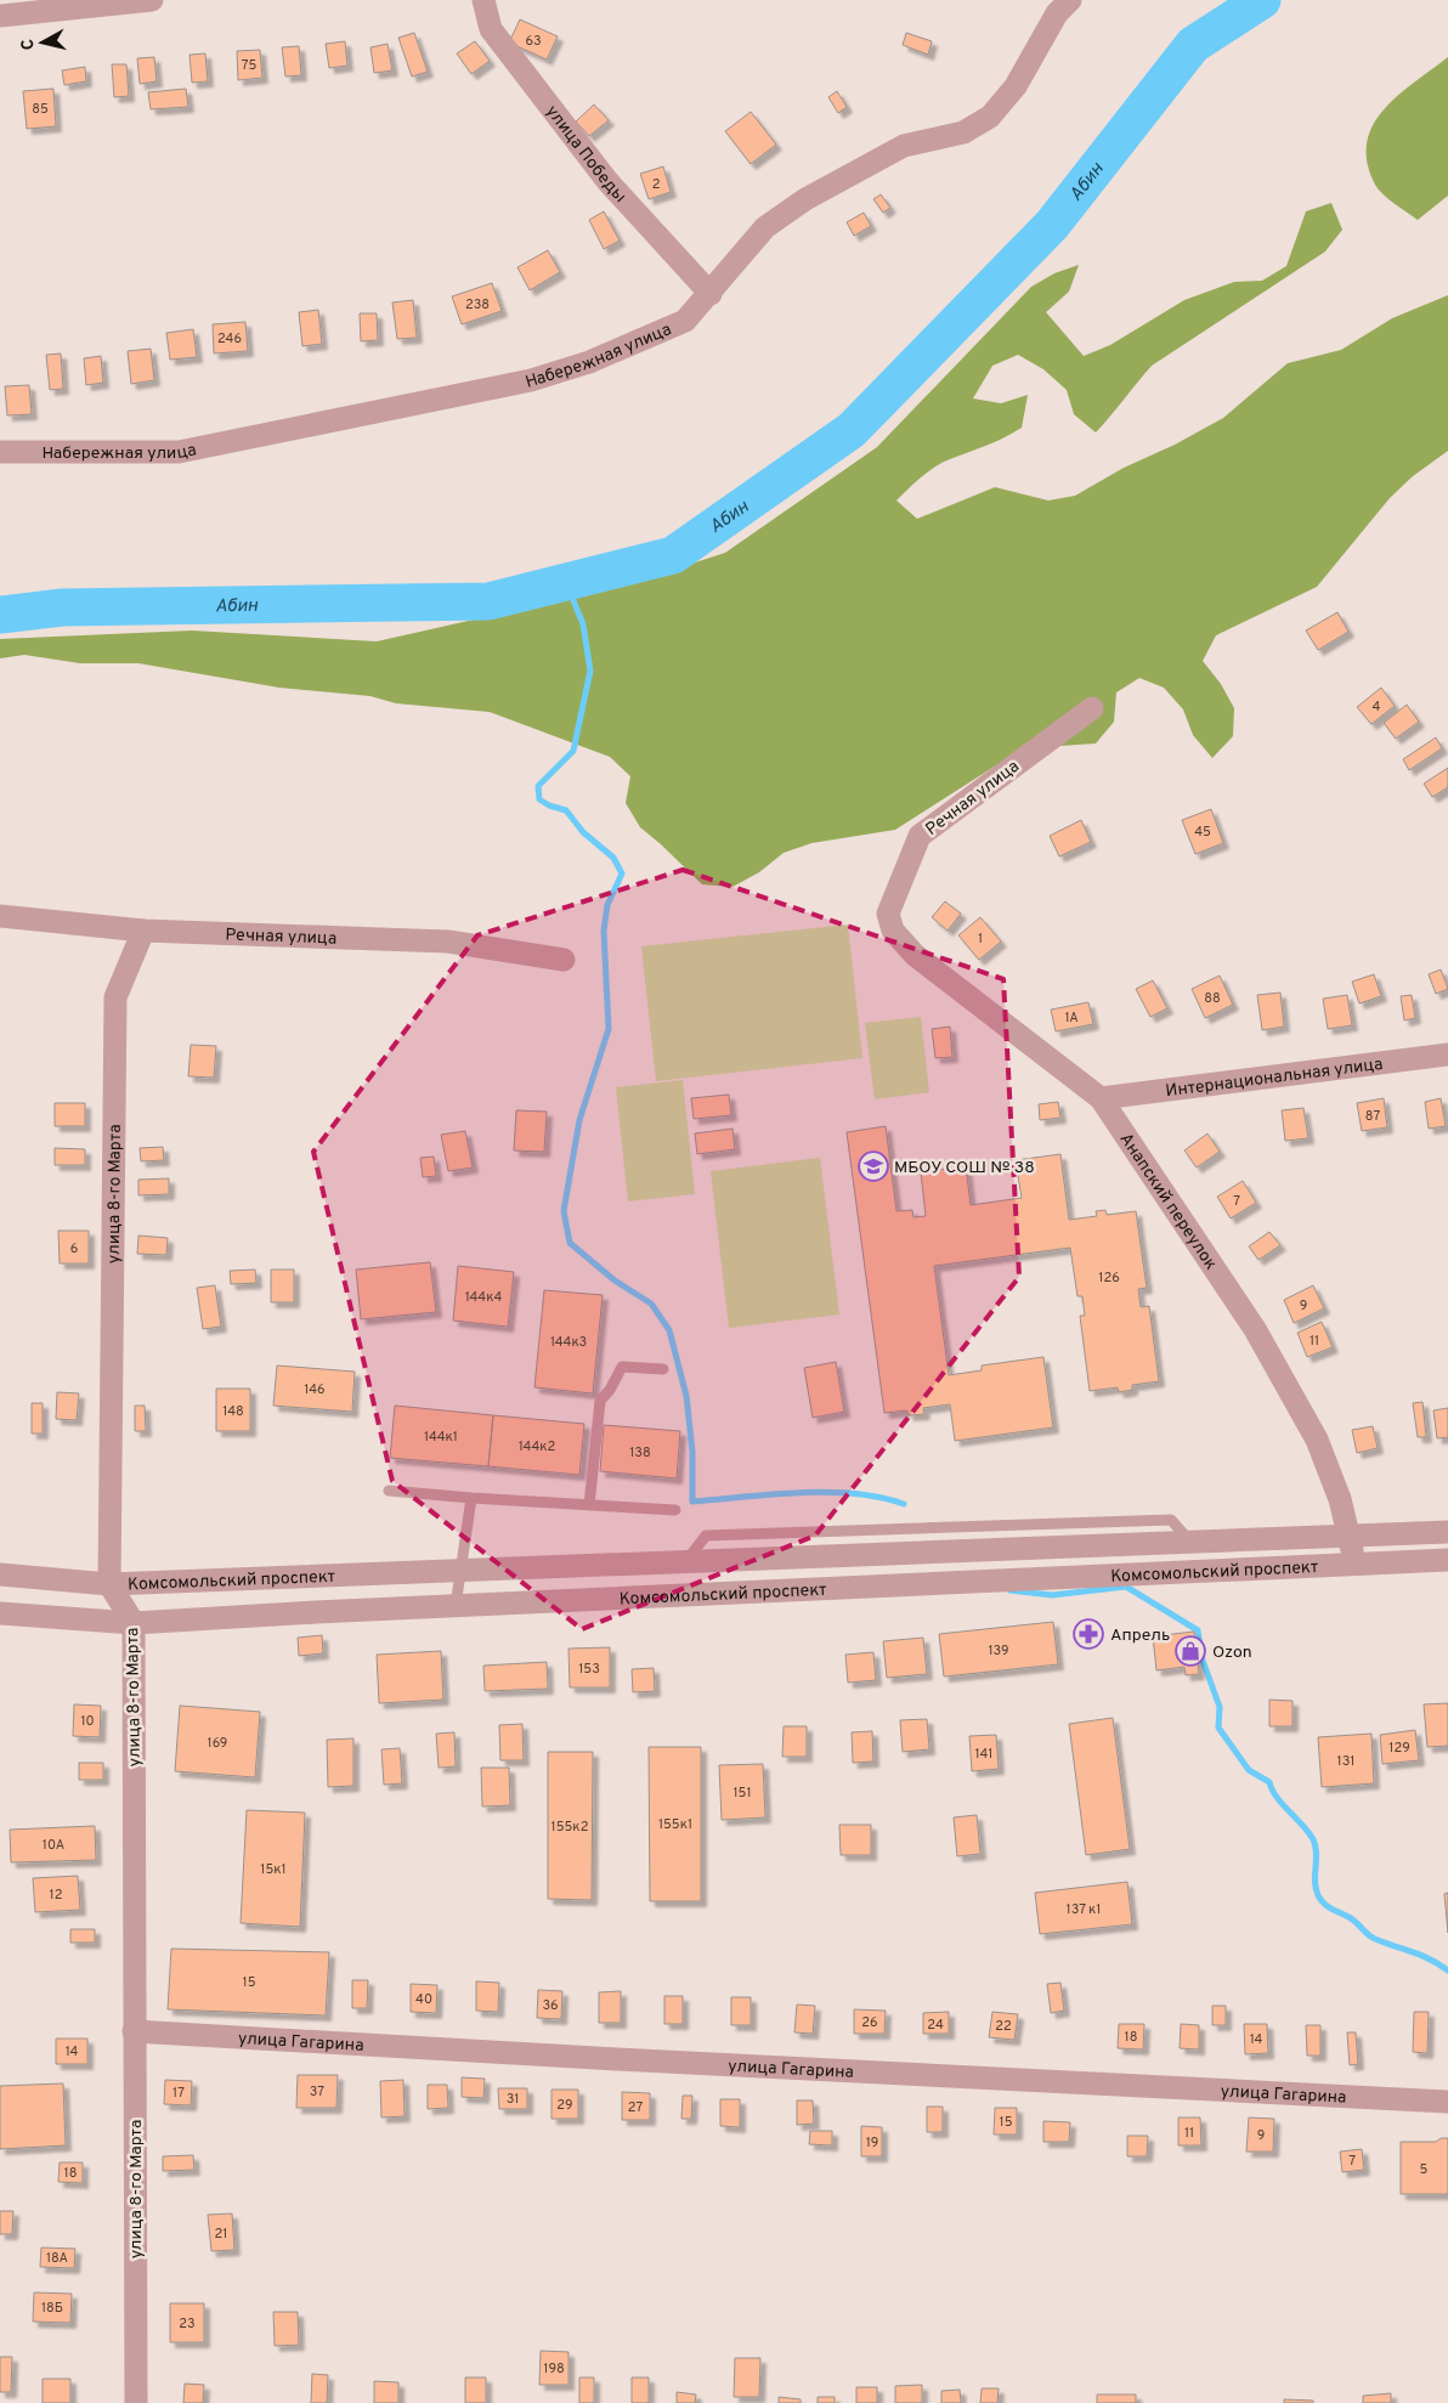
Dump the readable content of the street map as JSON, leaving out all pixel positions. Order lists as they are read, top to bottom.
{
  "streets": {
    "street": [
      "улица Победы",
      "Набережная улица",
      "Речная улица",
      "Интернациональная улица",
      "улица 8-го Марта",
      "Анапский переулок",
      "Комсомольский проспект",
      "улица Гагарина"
    ]
  },
  "crossings": [
    ["улица Победы", "Набережная улица"],
    ["Речная улица", "улица 8-го Марта"],
    ["Речная улица", "Анапский переулок"],
    ["Интернациональная улица", "Анапский переулок"],
    ["улица 8-го Марта", "Комсомольский проспект"],
    ["улица 8-го Марта", "улица Гагарина"],
    ["Анапский переулок", "Комсомольский проспект"]
  ],
  "water": ["Абин"],
  "places": {
    "school or university": ["МБОУ СОШ № 38"],
    "pharmacy": ["Апрель"],
    "shop": ["Ozon"]
  },
  "house_numbers": [
    "63",
    "75",
    "85",
    "2",
    "238",
    "246",
    "4",
    "45",
    "1",
    "88",
    "1А",
    "87",
    "7",
    "6",
    "126",
    "144к4",
    "9",
    "11",
    "144к3",
    "146",
    "148",
    "144к1",
    "144к2",
    "138",
    "139",
    "153",
    "10",
    "169",
    "129",
    "141",
    "131",
    "151",
    "155к1",
    "155к2",
    "10А",
    "15к1",
    "12",
    "137 к1",
    "15",
    "40",
    "36",
    "26",
    "24",
    "22",
    "18",
    "14",
    "14",
    "37",
    "17",
    "31",
    "29",
    "27",
    "15",
    "11",
    "9",
    "19",
    "7",
    "5",
    "18",
    "21",
    "18А",
    "18Б",
    "23",
    "198"
  ],
  "north": "left"
}
